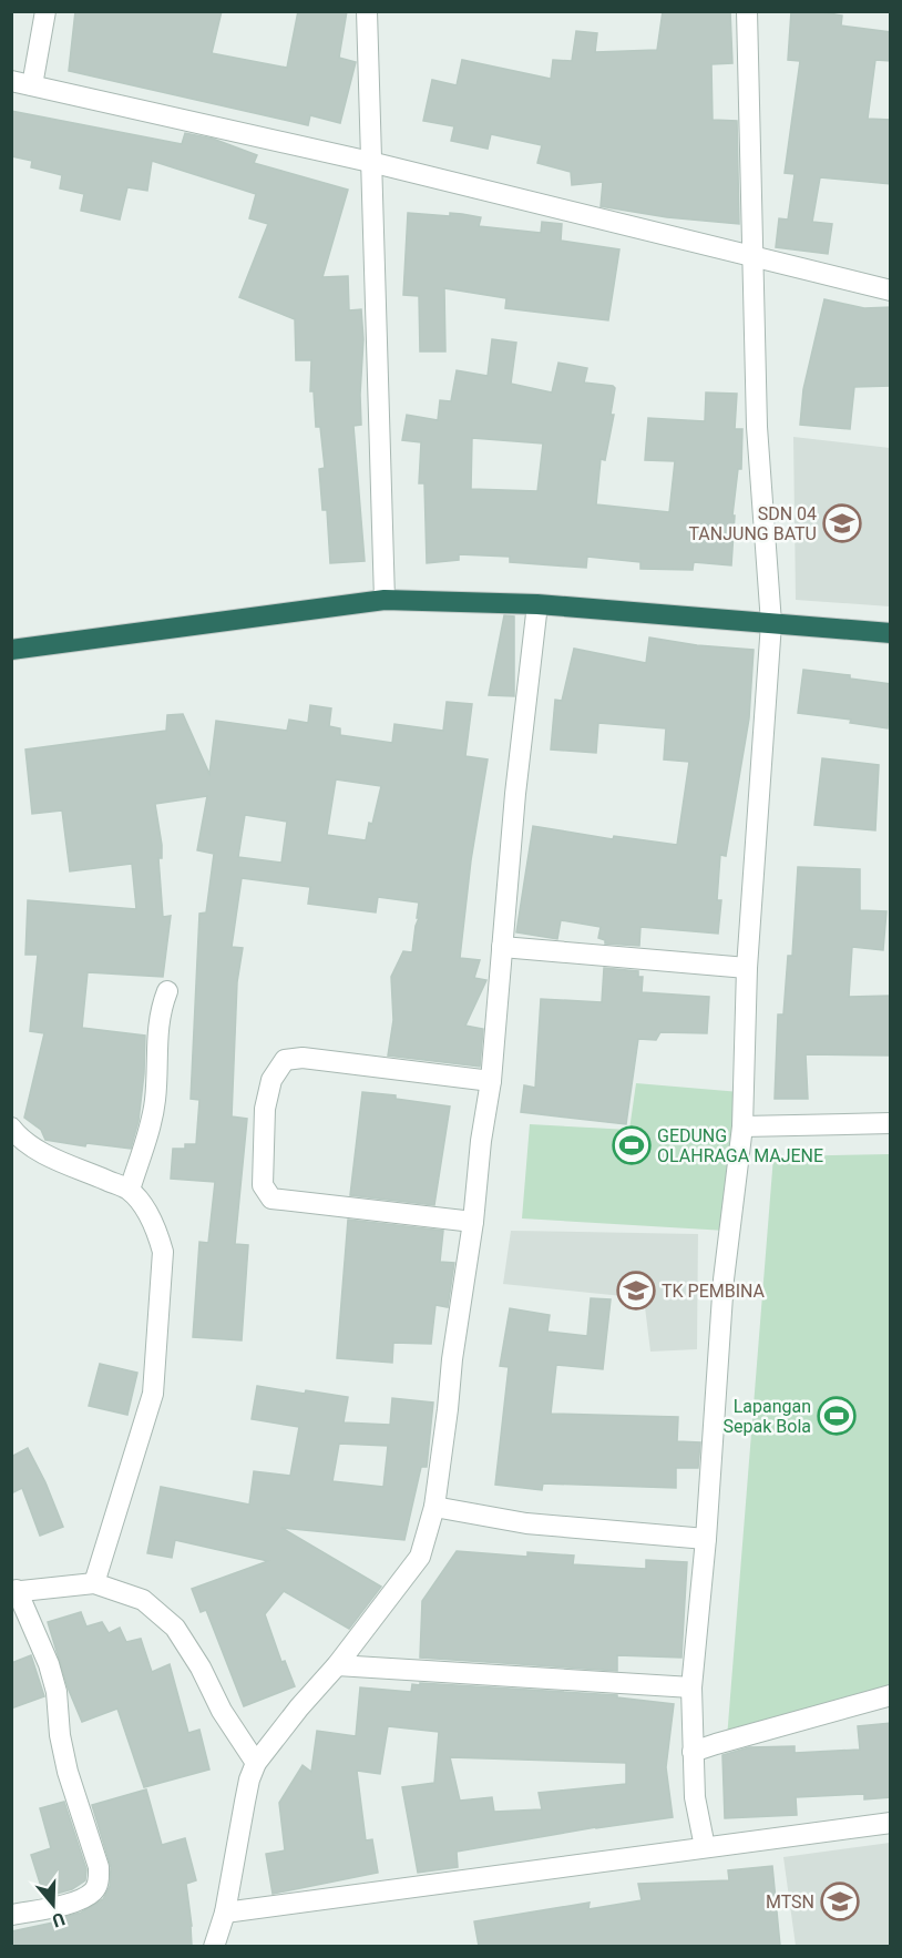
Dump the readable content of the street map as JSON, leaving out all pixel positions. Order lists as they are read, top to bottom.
{
  "places": {
    "school or university": ["SDN 04 TANJUNG BATU", "TK PEMBINA", "MTSN"],
    "sports": ["GEDUNG OLAHRAGA MAJENE", "Lapangan Sepak Bola"]
  },
  "north": "bottom"
}
